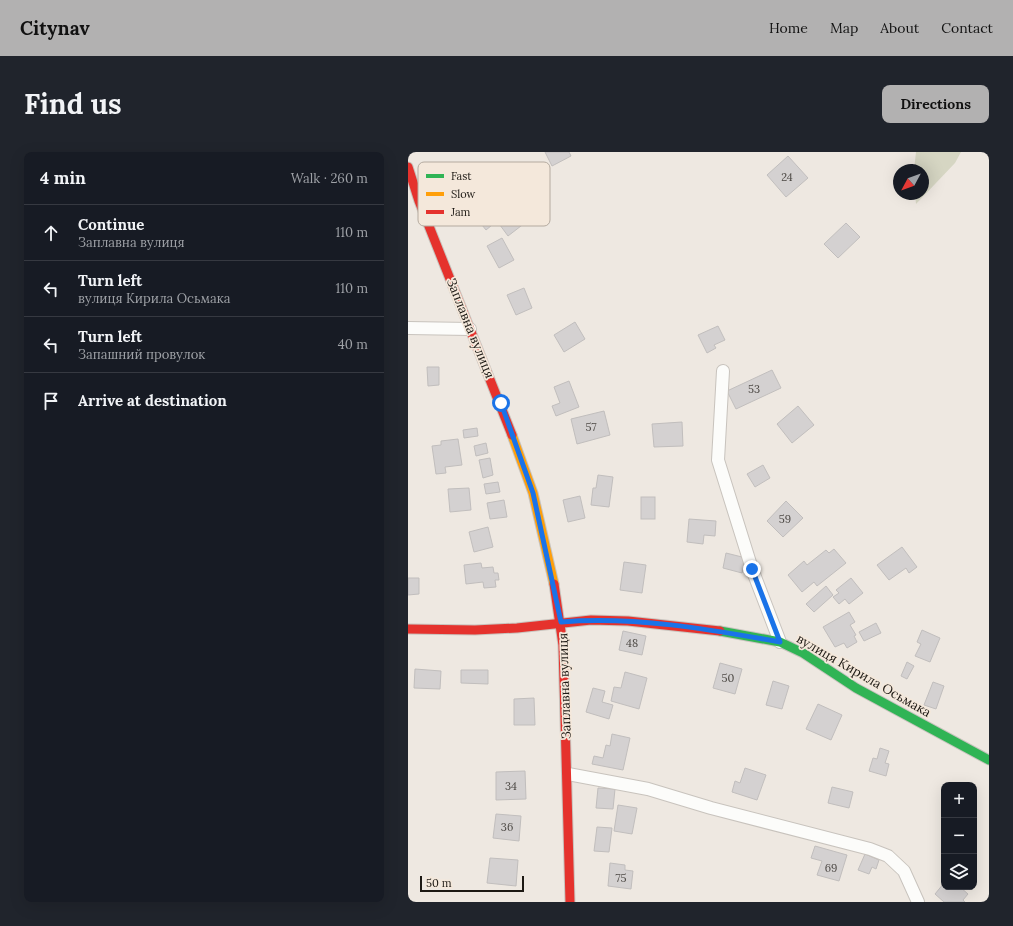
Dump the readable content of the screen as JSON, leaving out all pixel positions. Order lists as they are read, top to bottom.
{
  "streets": {
    "street": ["Заплавна вулиця", "вулиця Кирила Осьмака"]
  },
  "crossings": [
    ["Заплавна вулиця", "вулиця Кирила Осьмака"]
  ],
  "house_numbers": [
    "24",
    "53",
    "57",
    "59",
    "48",
    "50",
    "34",
    "36",
    "69",
    "75"
  ],
  "legend": ["Fast", "Slow", "Jam"],
  "scale_bar": "50 m",
  "north": "bottom left",
  "page": {
    "header": "Citynav",
    "nav": [
      "Home",
      "Map",
      "About",
      "Contact"
    ],
    "buttons": "Directions",
    "title": "Find us",
    "heading": ["4 min", "Walk · 260 m"],
    "list": [
      ["Continue", "Заплавна вулиця", "110 m"],
      ["Turn left", "вулиця Кирила Осьмака", "110 m"],
      ["Turn left", "Запашний провулок", "40 m"],
      "Arrive at destination"
    ],
    "map_buttons": ["+", "−"],
    "scale": "50 m"
  }
}
